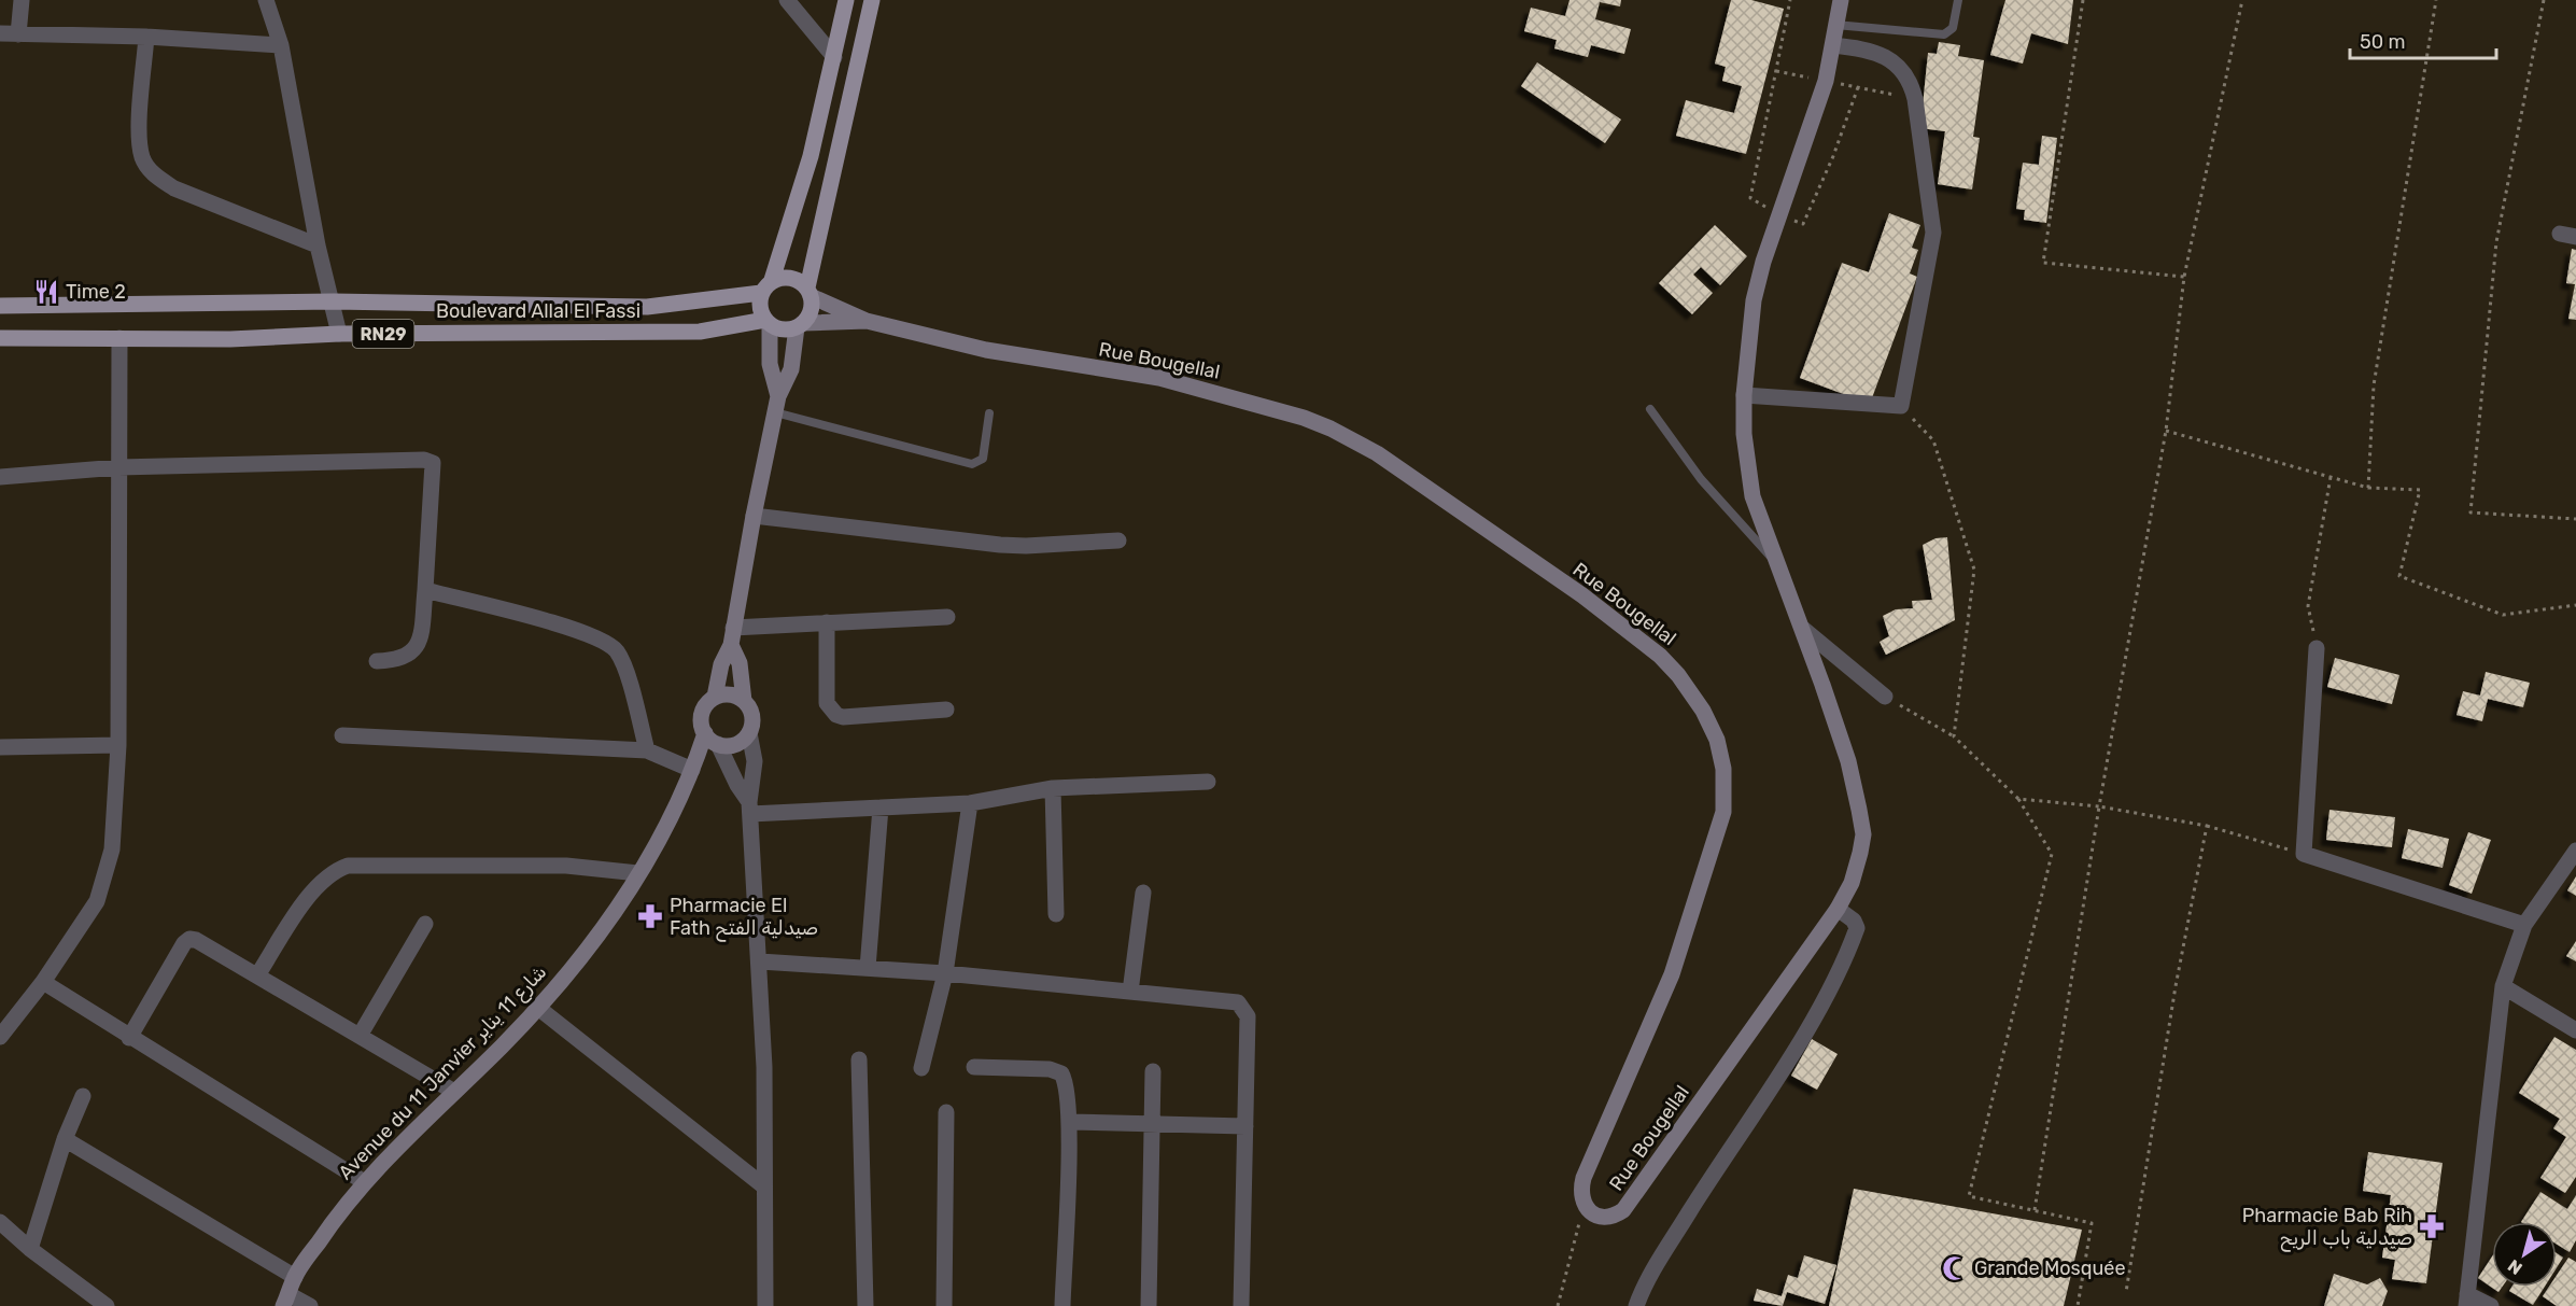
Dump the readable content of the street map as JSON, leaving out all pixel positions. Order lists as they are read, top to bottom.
{
  "streets": {
    "main road": ["Boulevard Allal El Fassi", "RN29"],
    "street": ["Rue Bougellal", "Avenue du 11 Janvier شارع 11 يناير"]
  },
  "crossings": [
    ["Boulevard Allal El Fassi", "RN29"],
    ["Boulevard Allal El Fassi", "Rue Bougellal"],
    ["RN29", "Rue Bougellal"]
  ],
  "places": {
    "restaurant": ["Time 2"],
    "pharmacy": ["Pharmacie El Fath صيدلية الفتح", "Pharmacie Bab Rih صيدلية باب الريح"],
    "mosque": ["Grande Mosquée"]
  },
  "scale_bar": "50 m",
  "north": "bottom left"
}
